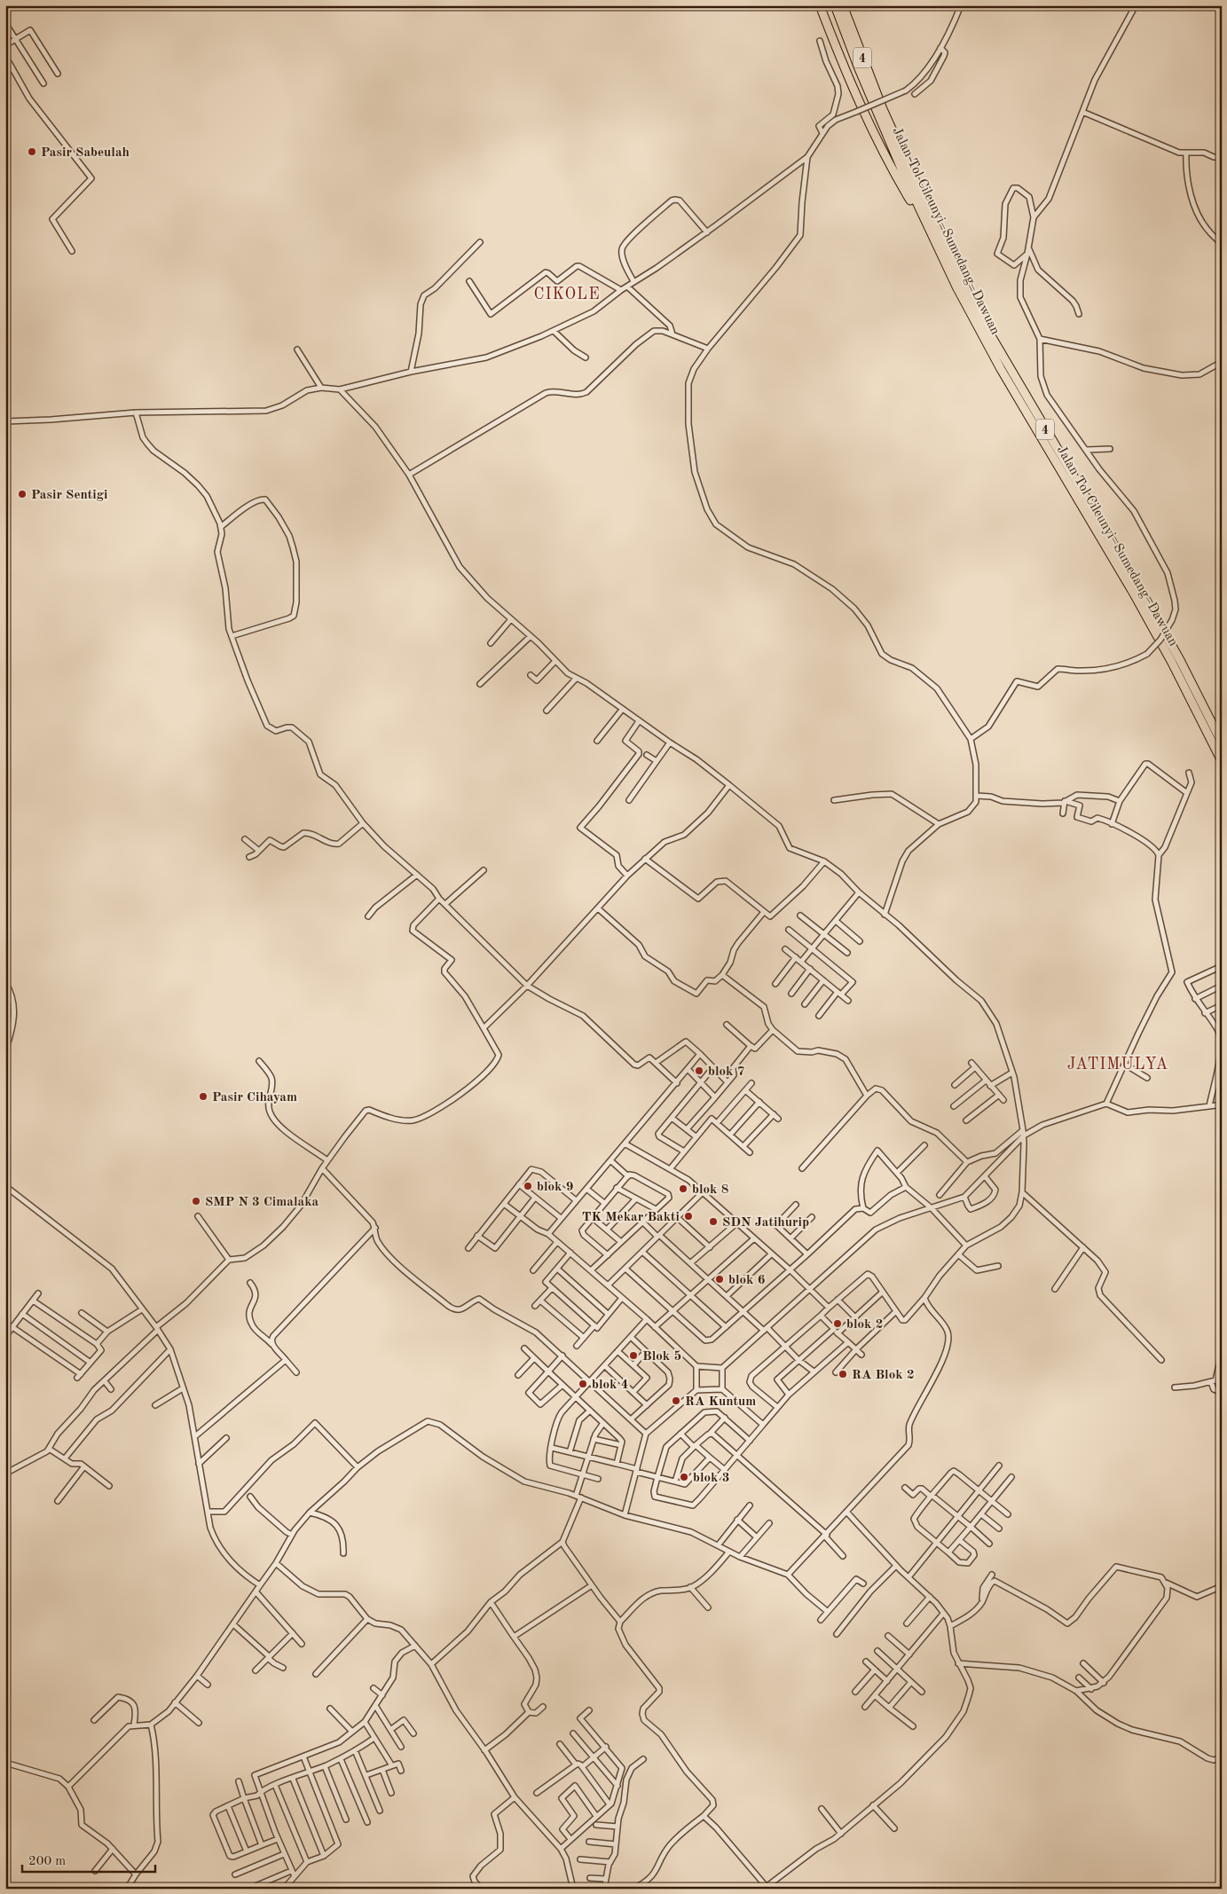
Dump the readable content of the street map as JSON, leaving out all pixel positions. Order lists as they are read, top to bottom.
{
  "streets": {
    "highway": ["4", "Jalan Tol Cileunyi–Sumedang–Dawuan"]
  },
  "districts": ["CIKOLE", "JATIMULYA"],
  "places": [
    "Pasir Sabeulah",
    "Pasir Sentigi",
    "blok 7",
    "Pasir Cihayam",
    "blok 9",
    "blok 8",
    "SMP N 3 Cimalaka",
    "TK Mekar Bakti",
    "SDN Jatihurip",
    "blok 6",
    "blok 2",
    "Blok 5",
    "RA Blok 2",
    "blok 4",
    "RA Kuntum",
    "blok 3"
  ],
  "scale_bar": "200 m"
}
